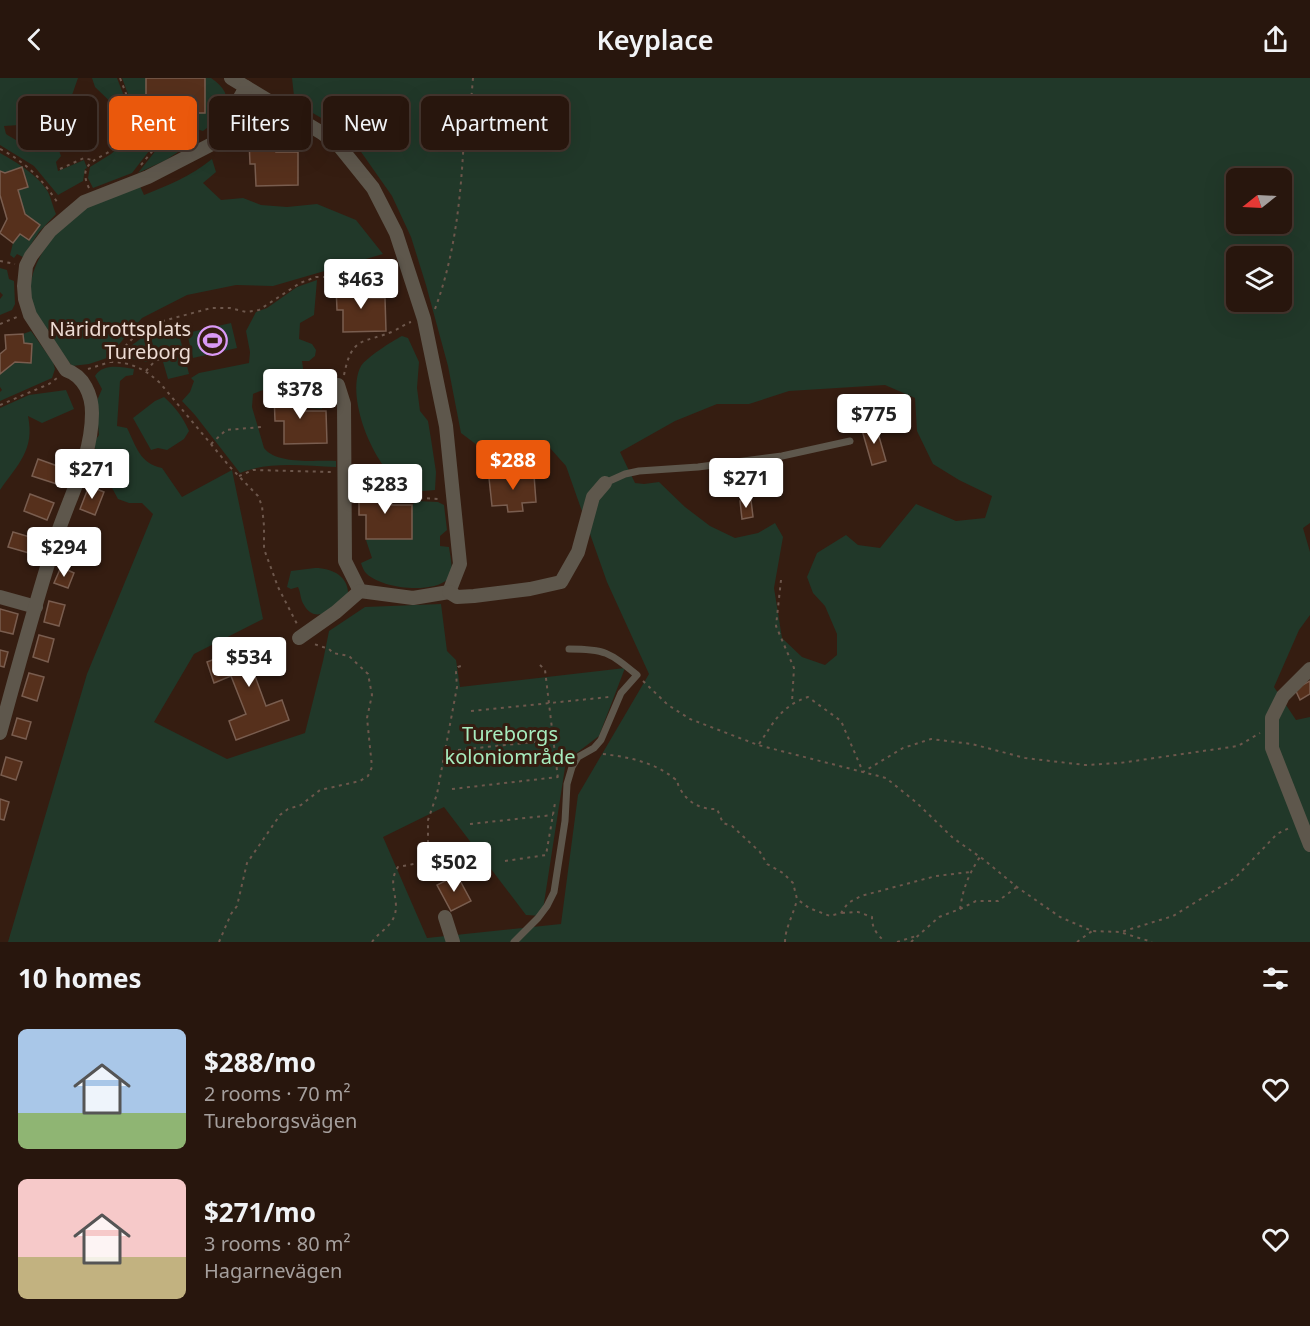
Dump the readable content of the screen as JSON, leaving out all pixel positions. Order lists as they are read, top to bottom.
{
  "parks": ["Tureborgs koloniområde"],
  "places": {
    "sports": ["Näridrottsplats Tureborg"]
  },
  "north": "left",
  "page": {
    "header": "Keyplace",
    "chip": [
      "Buy",
      "Rent",
      "Filters",
      "New",
      "Apartment"
    ],
    "price": [
      "$463",
      "$378",
      "$775",
      "$288",
      "$271",
      "$271",
      "$283",
      "$294",
      "$534",
      "$502"
    ],
    "heading": "10 homes",
    "list": [
      {
        "name": "$288/mo",
        "note": "2 rooms · 70 m² · Tureborgsvägen"
      },
      {
        "name": "$271/mo",
        "note": "3 rooms · 80 m² · Hagarnevägen"
      }
    ]
  }
}
